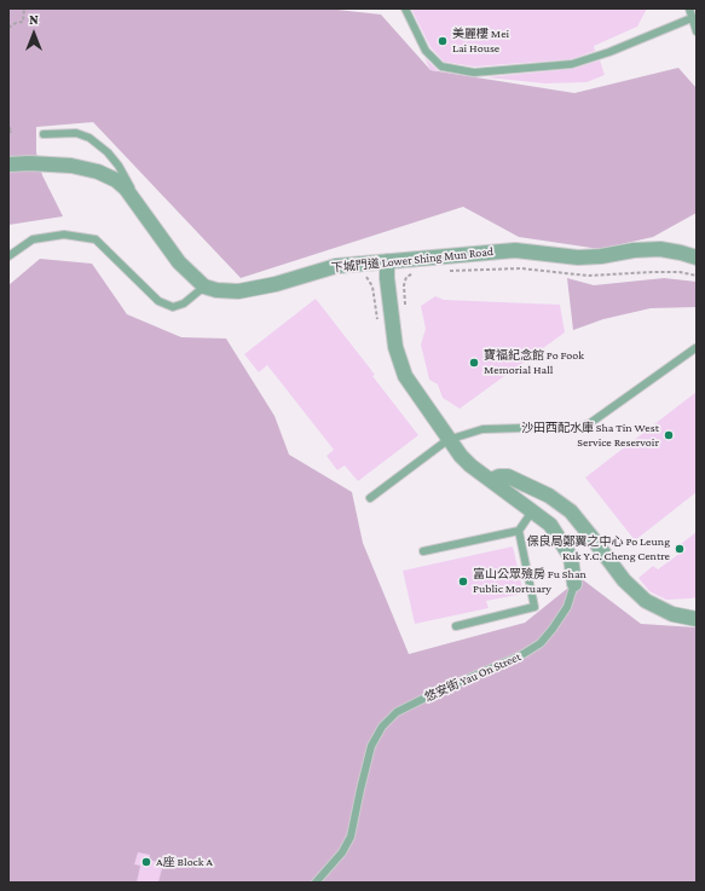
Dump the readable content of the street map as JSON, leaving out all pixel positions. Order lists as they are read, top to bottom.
{
  "streets": {
    "street": ["下城門道 Lower Shing Mun Road", "悠安街 Yau On Street"]
  },
  "crossings": [
    ["下城門道 Lower Shing Mun Road", "悠安街 Yau On Street"]
  ],
  "places": [
    "美麗樓 Mei Lai House",
    "寶福紀念館 Po Fook Memorial Hall",
    "沙田西配水庫 Sha Tin West Service Reservoir",
    "保良局鄭翼之中心 Po Leung Kuk Y.C. Cheng Centre",
    "富山公眾殮房 Fu Shan Public Mortuary",
    "A座 Block A"
  ],
  "north": "top"
}
